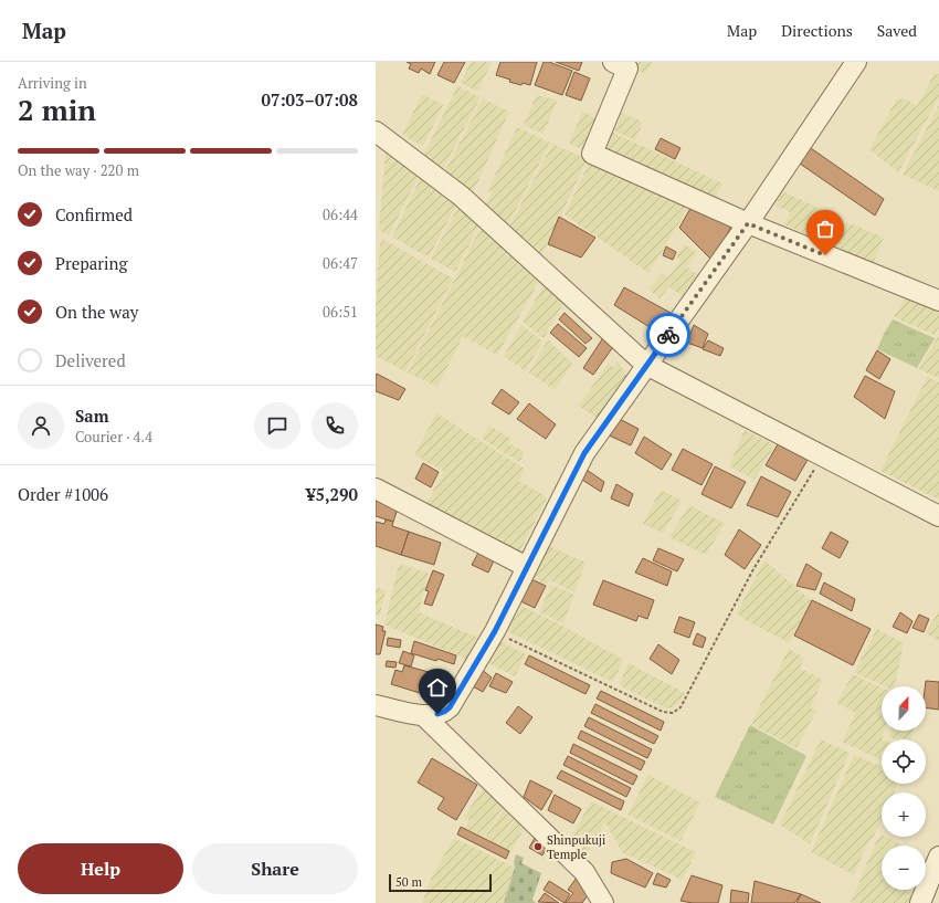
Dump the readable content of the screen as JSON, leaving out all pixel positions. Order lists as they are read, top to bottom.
{
  "places": ["Shinpukuji Temple"],
  "scale_bar": "50 m",
  "north": "top",
  "page": {
    "header": "Map",
    "nav": ["Map", "Directions", "Saved"],
    "heading": ["2 min", "Arriving in", "07:03–07:08"],
    "panel": [
      "Sam",
      "Courier · 4.4",
      "Order #1006",
      "¥5,290"
    ],
    "bar": "On the way · 220 m",
    "list": [
      ["Confirmed", "06:44"],
      ["Preparing", "06:47"],
      ["On the way", "06:51"],
      "Delivered"
    ],
    "map_buttons": ["+", "−"],
    "buttons": ["Help", "Share"],
    "scale": "50 m"
  }
}
